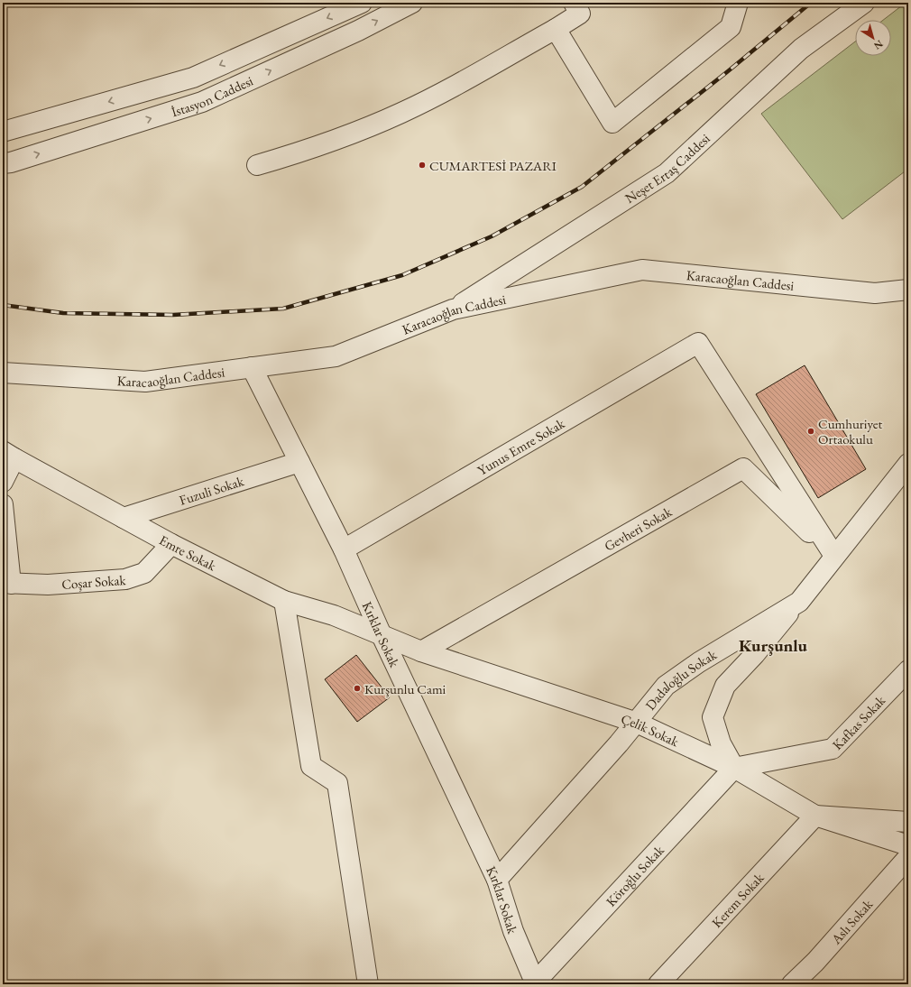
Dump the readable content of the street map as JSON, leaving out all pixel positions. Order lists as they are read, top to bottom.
{
  "streets": {
    "street": [
      "İstasyon Caddesi",
      "Neşet Ertaş Caddesi",
      "Karacaoğlan Caddesi",
      "Yunus Emre Sokak",
      "Fuzuli Sokak",
      "Gevheri Sokak",
      "Emre Sokak",
      "Coşar Sokak",
      "Kırklar Sokak",
      "Dadaloğlu Sokak",
      "Kafkas Sokak",
      "Çelik Sokak",
      "Köroğlu Sokak",
      "Kerem Sokak",
      "Aslı Sokak"
    ]
  },
  "crossings": [
    ["Neşet Ertaş Caddesi", "Karacaoğlan Caddesi"],
    ["Karacaoğlan Caddesi", "Kırklar Sokak"],
    ["Yunus Emre Sokak", "Gevheri Sokak"],
    ["Yunus Emre Sokak", "Kırklar Sokak"],
    ["Yunus Emre Sokak", "Dadaloğlu Sokak"],
    ["Fuzuli Sokak", "Emre Sokak"],
    ["Fuzuli Sokak", "Kırklar Sokak"],
    ["Gevheri Sokak", "Dadaloğlu Sokak"],
    ["Gevheri Sokak", "Çelik Sokak"],
    ["Emre Sokak", "Coşar Sokak"],
    ["Emre Sokak", "Kırklar Sokak"],
    ["Emre Sokak", "Çelik Sokak"],
    ["Kırklar Sokak", "Dadaloğlu Sokak"],
    ["Kırklar Sokak", "Çelik Sokak"],
    ["Kırklar Sokak", "Köroğlu Sokak"],
    ["Dadaloğlu Sokak", "Kafkas Sokak"],
    ["Dadaloğlu Sokak", "Çelik Sokak"],
    ["Dadaloğlu Sokak", "Köroğlu Sokak"],
    ["Kafkas Sokak", "Çelik Sokak"],
    ["Kafkas Sokak", "Köroğlu Sokak"],
    ["Çelik Sokak", "Köroğlu Sokak"],
    ["Çelik Sokak", "Kerem Sokak"]
  ],
  "districts": ["Kurşunlu"],
  "places": ["CUMARTESİ PAZARI", "Cumhuriyet Ortaokulu", "Kurşunlu Cami"],
  "north": "bottom right"
}
